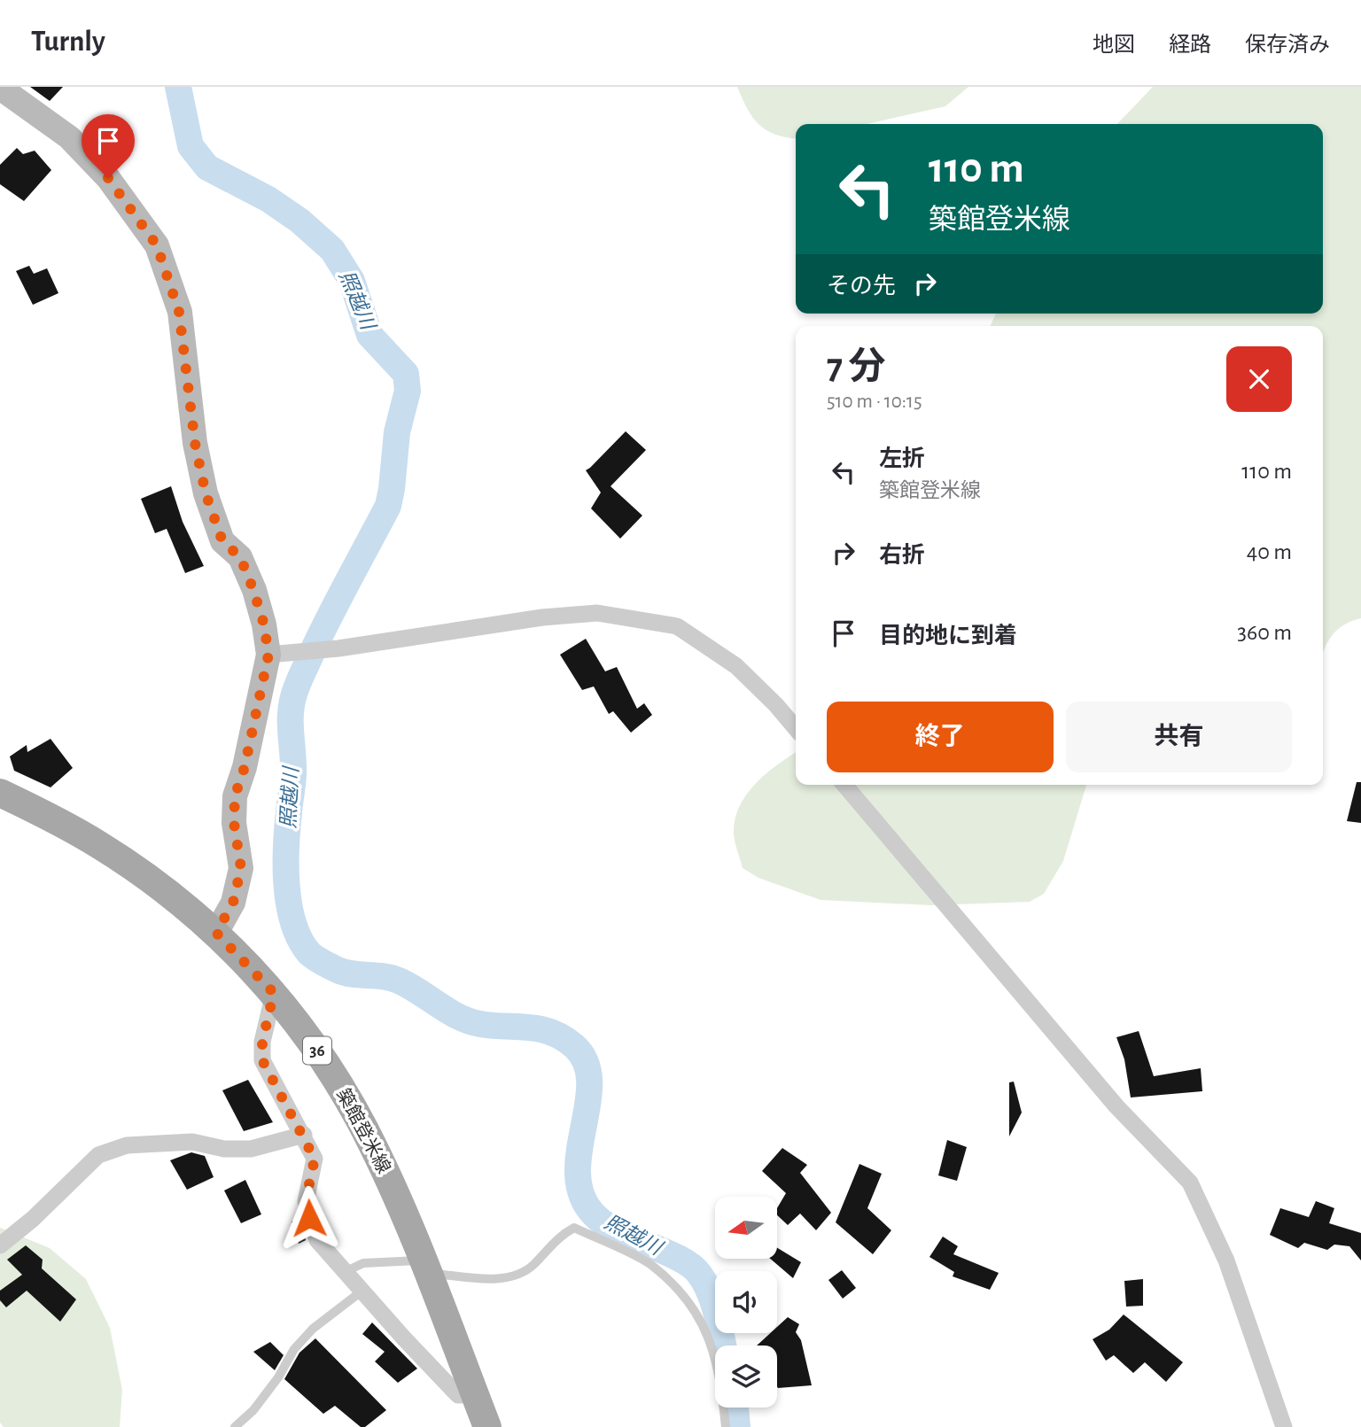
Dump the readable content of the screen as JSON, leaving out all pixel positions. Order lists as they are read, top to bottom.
{
  "streets": {
    "main road": ["36", "築館登米線"]
  },
  "water": ["照越川"],
  "north": "left",
  "page": {
    "header": "Turnly",
    "nav": ["地図", "経路", "保存済み"],
    "turn": ["110 m", "築館登米線"],
    "then": "その先",
    "heading": ["7 分", "510 m · 10:15"],
    "list": [
      {
        "name": "左折",
        "note": "築館登米線",
        "value": "110 m"
      },
      {
        "name": "右折",
        "value": "40 m"
      },
      {
        "name": "目的地に到着",
        "value": "360 m"
      }
    ],
    "buttons": ["終了", "共有"]
  }
}
